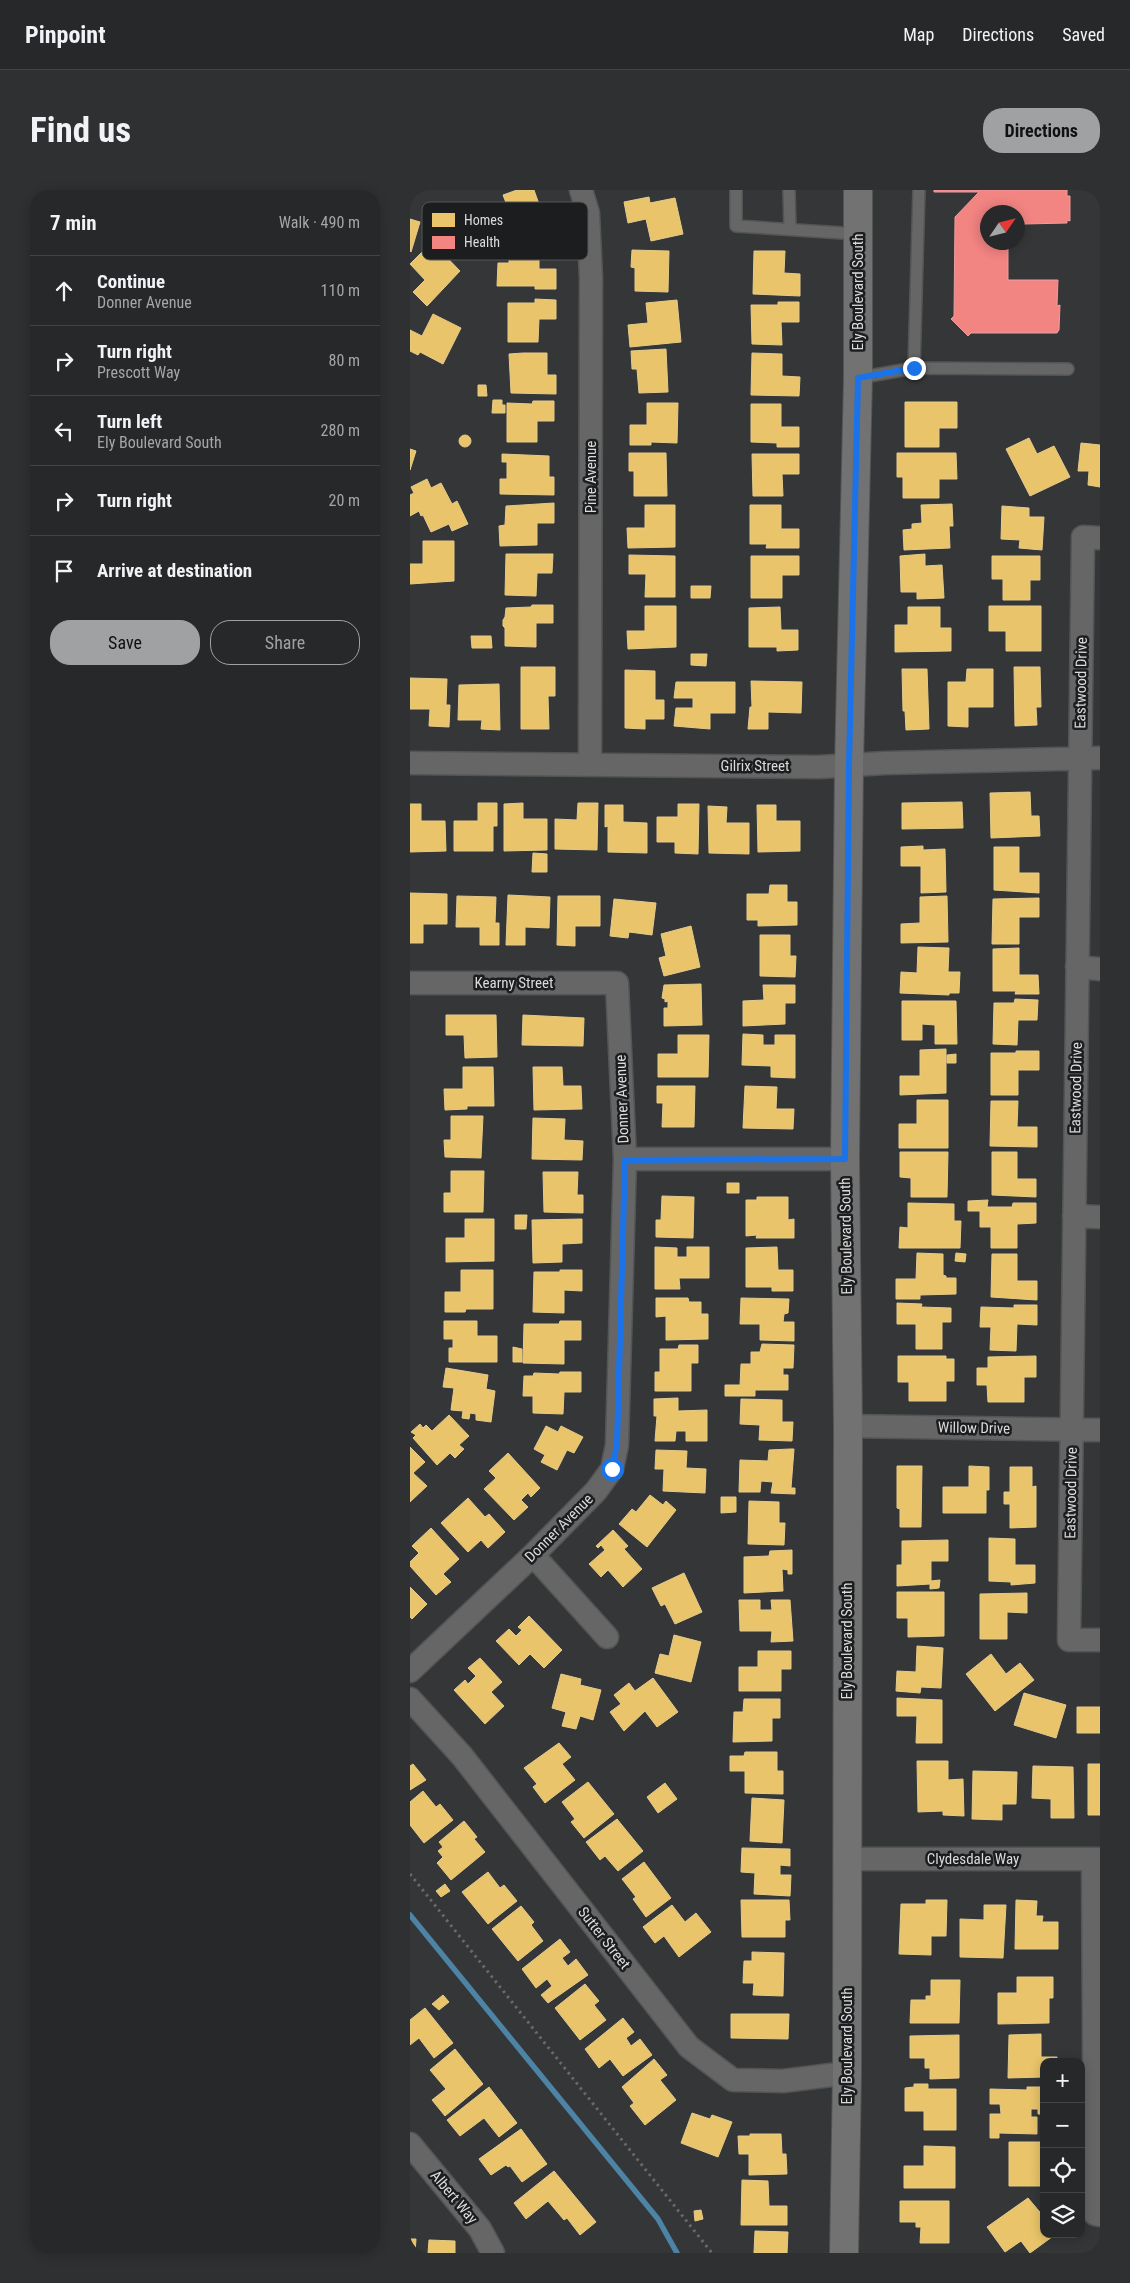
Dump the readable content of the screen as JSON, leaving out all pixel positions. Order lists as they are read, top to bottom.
{
  "streets": {
    "main road": ["Ely Boulevard South"],
    "street": [
      "Pine Avenue",
      "Eastwood Drive",
      "Gilrix Street",
      "Kearny Street",
      "Donner Avenue",
      "Willow Drive",
      "Clydesdale Way",
      "Sutter Street",
      "Albert Way"
    ]
  },
  "crossings": [
    ["Ely Boulevard South", "Gilrix Street"],
    ["Ely Boulevard South", "Willow Drive"],
    ["Ely Boulevard South", "Clydesdale Way"],
    ["Ely Boulevard South", "Sutter Street"],
    ["Pine Avenue", "Gilrix Street"],
    ["Eastwood Drive", "Gilrix Street"],
    ["Eastwood Drive", "Willow Drive"],
    ["Kearny Street", "Donner Avenue"]
  ],
  "legend": ["Homes", "Health"],
  "north": "top right",
  "page": {
    "header": "Pinpoint",
    "nav": ["Map", "Directions", "Saved"],
    "buttons": [
      "Directions",
      ["Save", "Share"]
    ],
    "title": "Find us",
    "heading": ["7 min", "Walk · 490 m"],
    "list": [
      ["Continue", "Donner Avenue", "110 m"],
      ["Turn right", "Prescott Way", "80 m"],
      ["Turn left", "Ely Boulevard South", "280 m"],
      ["Turn right", "20 m"],
      "Arrive at destination"
    ],
    "map_buttons": ["+", "−"]
  }
}
